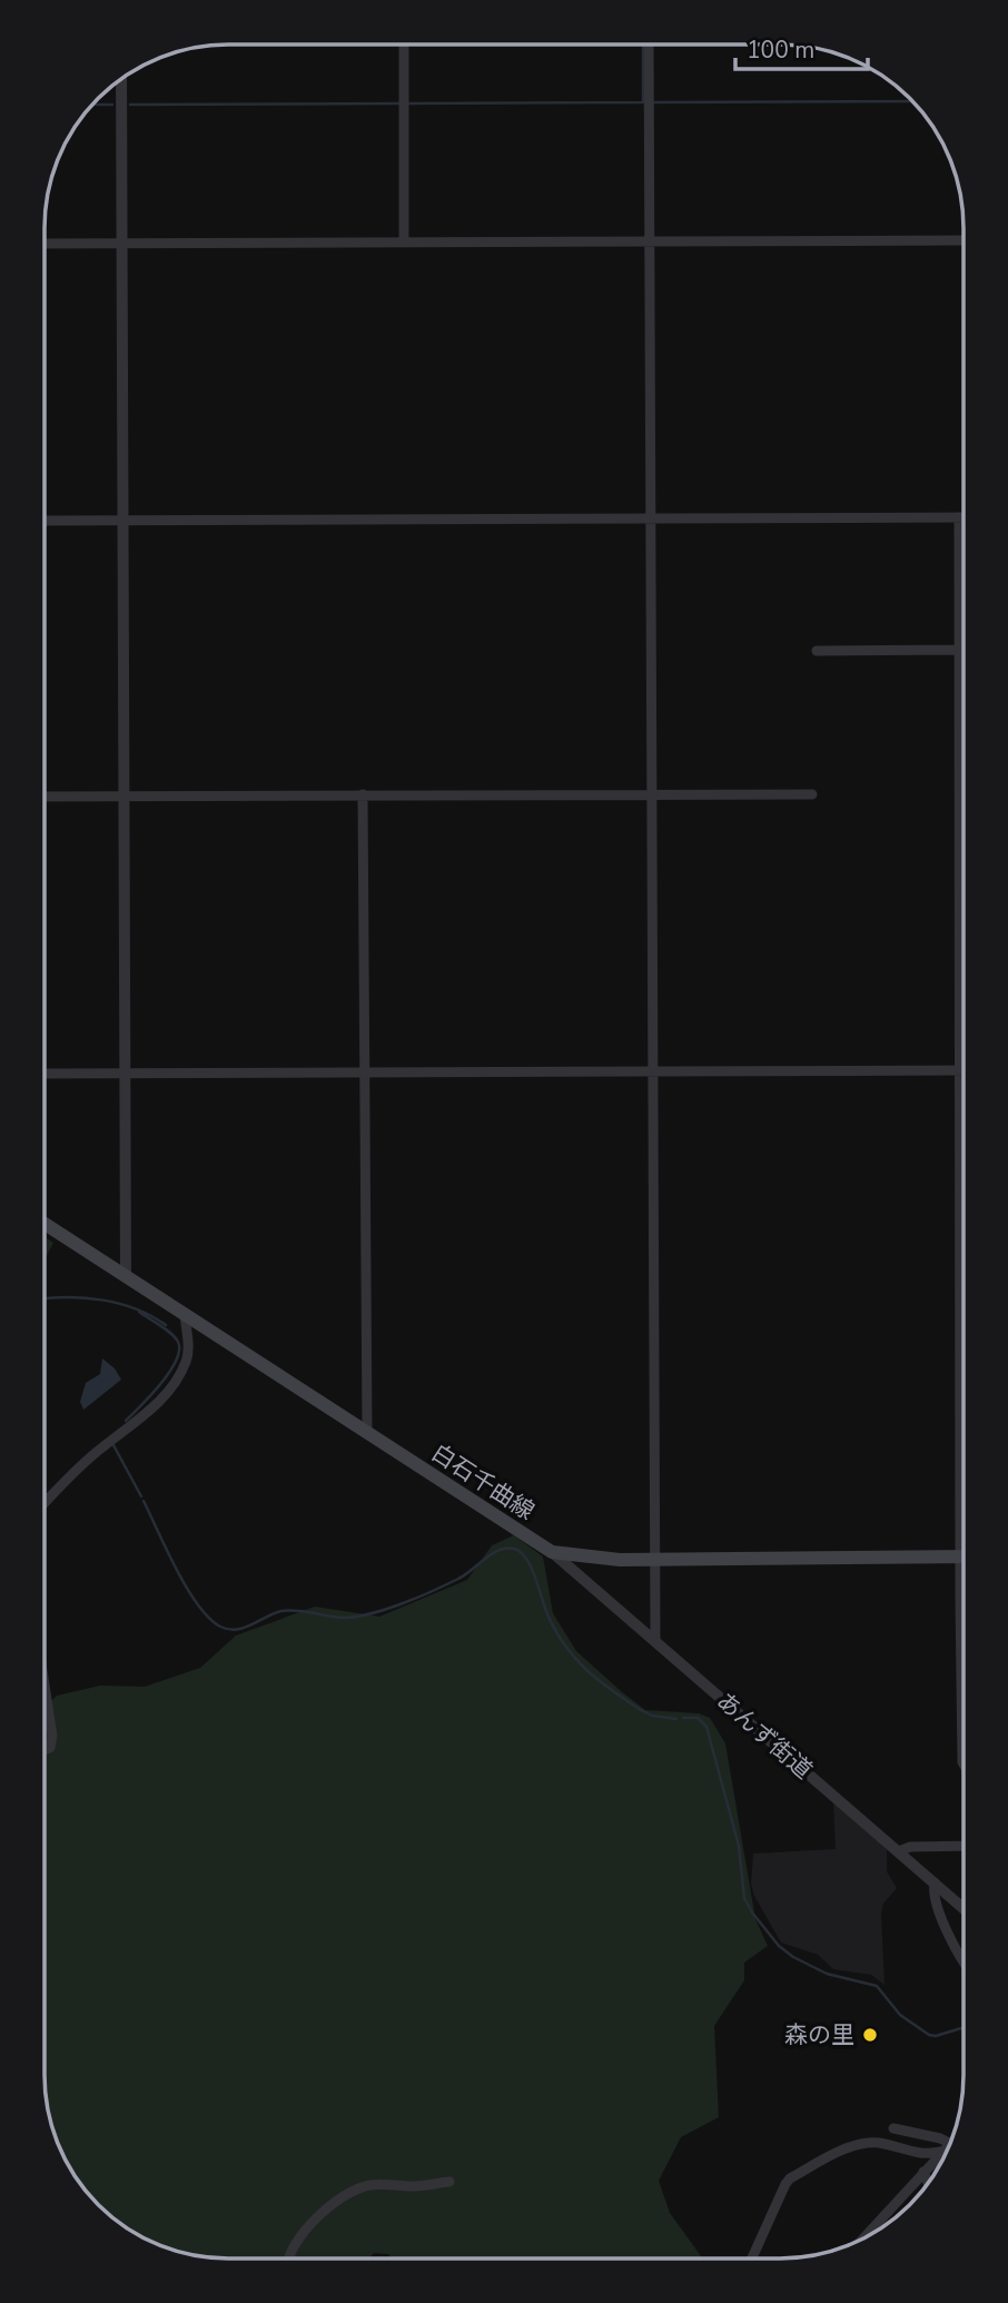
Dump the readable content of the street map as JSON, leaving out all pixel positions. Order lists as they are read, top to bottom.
{
  "streets": {
    "main road": ["白石千曲線"],
    "street": ["あんず街道"]
  },
  "crossings": [
    ["白石千曲線", "あんず街道"]
  ],
  "places": ["森の里"],
  "scale_bar": "100 m"
}
